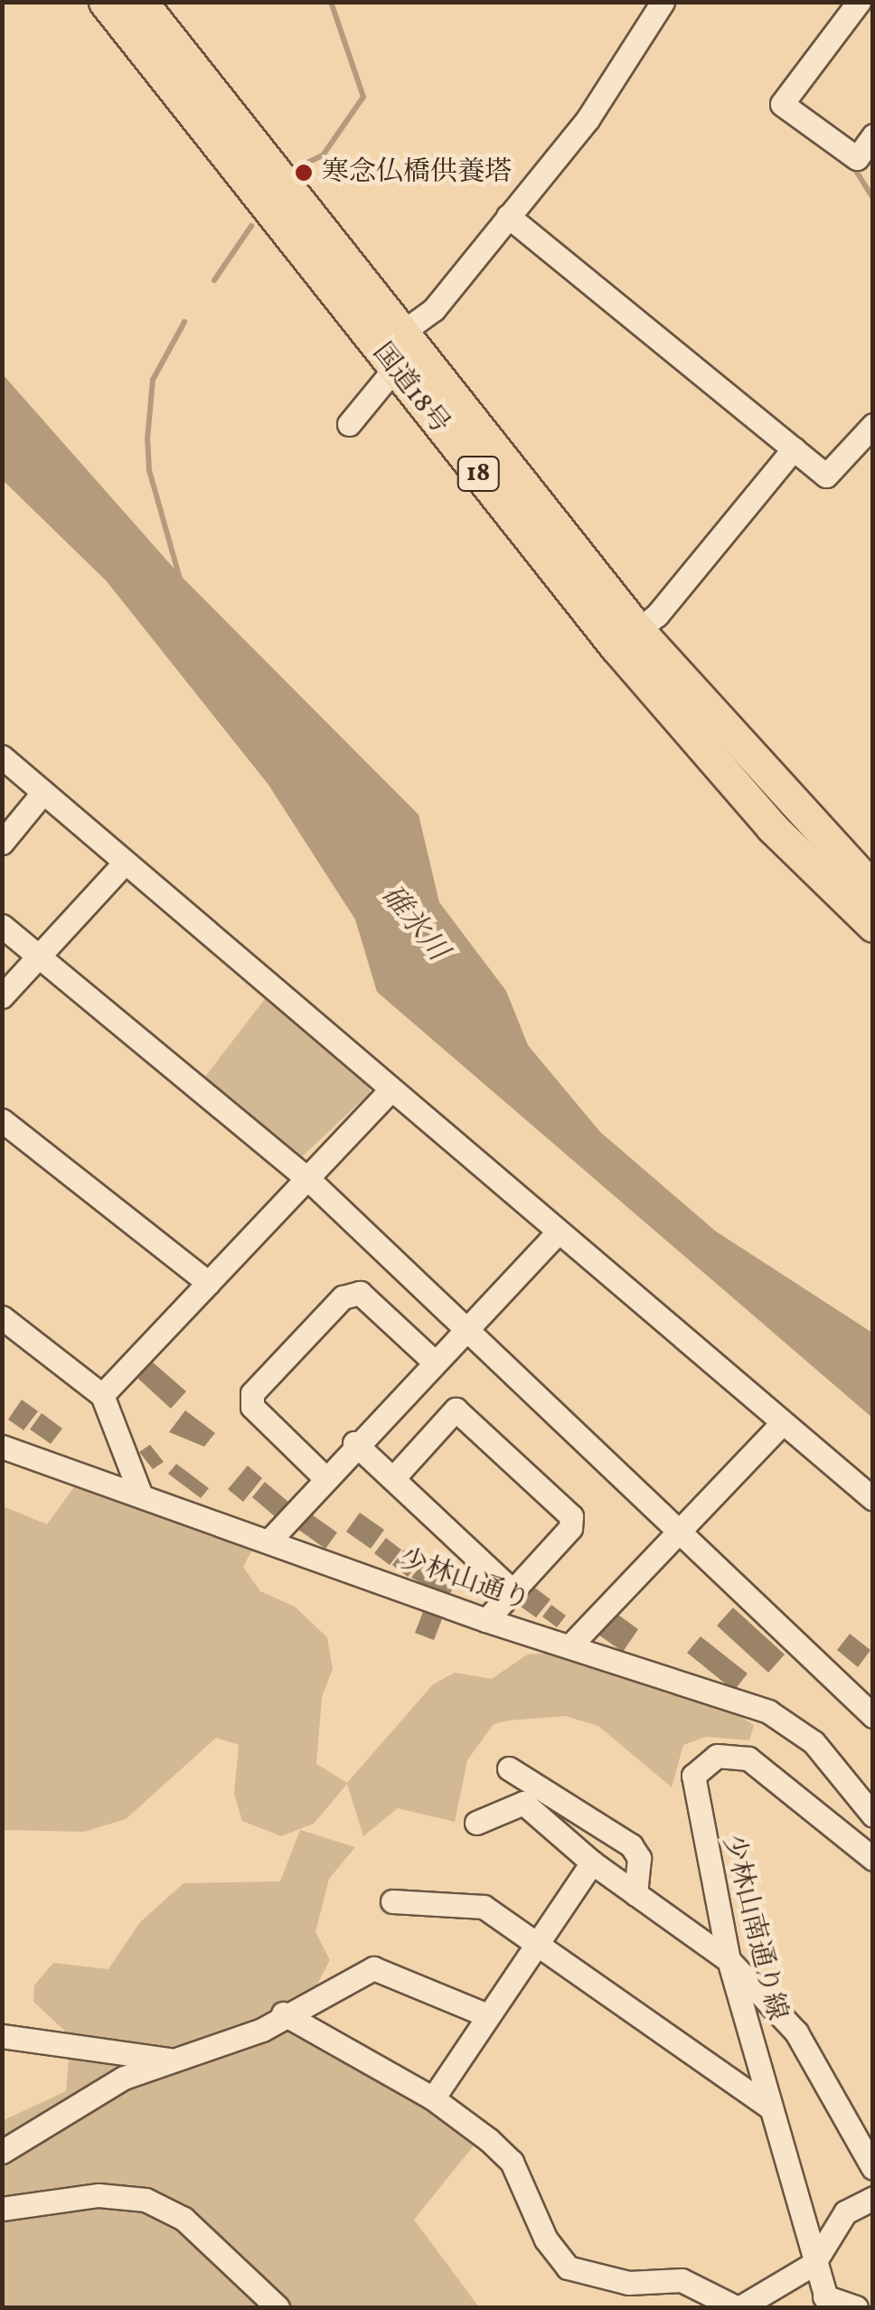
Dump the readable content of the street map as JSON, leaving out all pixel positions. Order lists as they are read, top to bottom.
{
  "streets": {
    "highway": ["国道18号", "18"],
    "street": ["少林山通り", "少林山南通り線"]
  },
  "water": ["碓氷川"],
  "places": ["寒念仏橋供養塔"]
}
